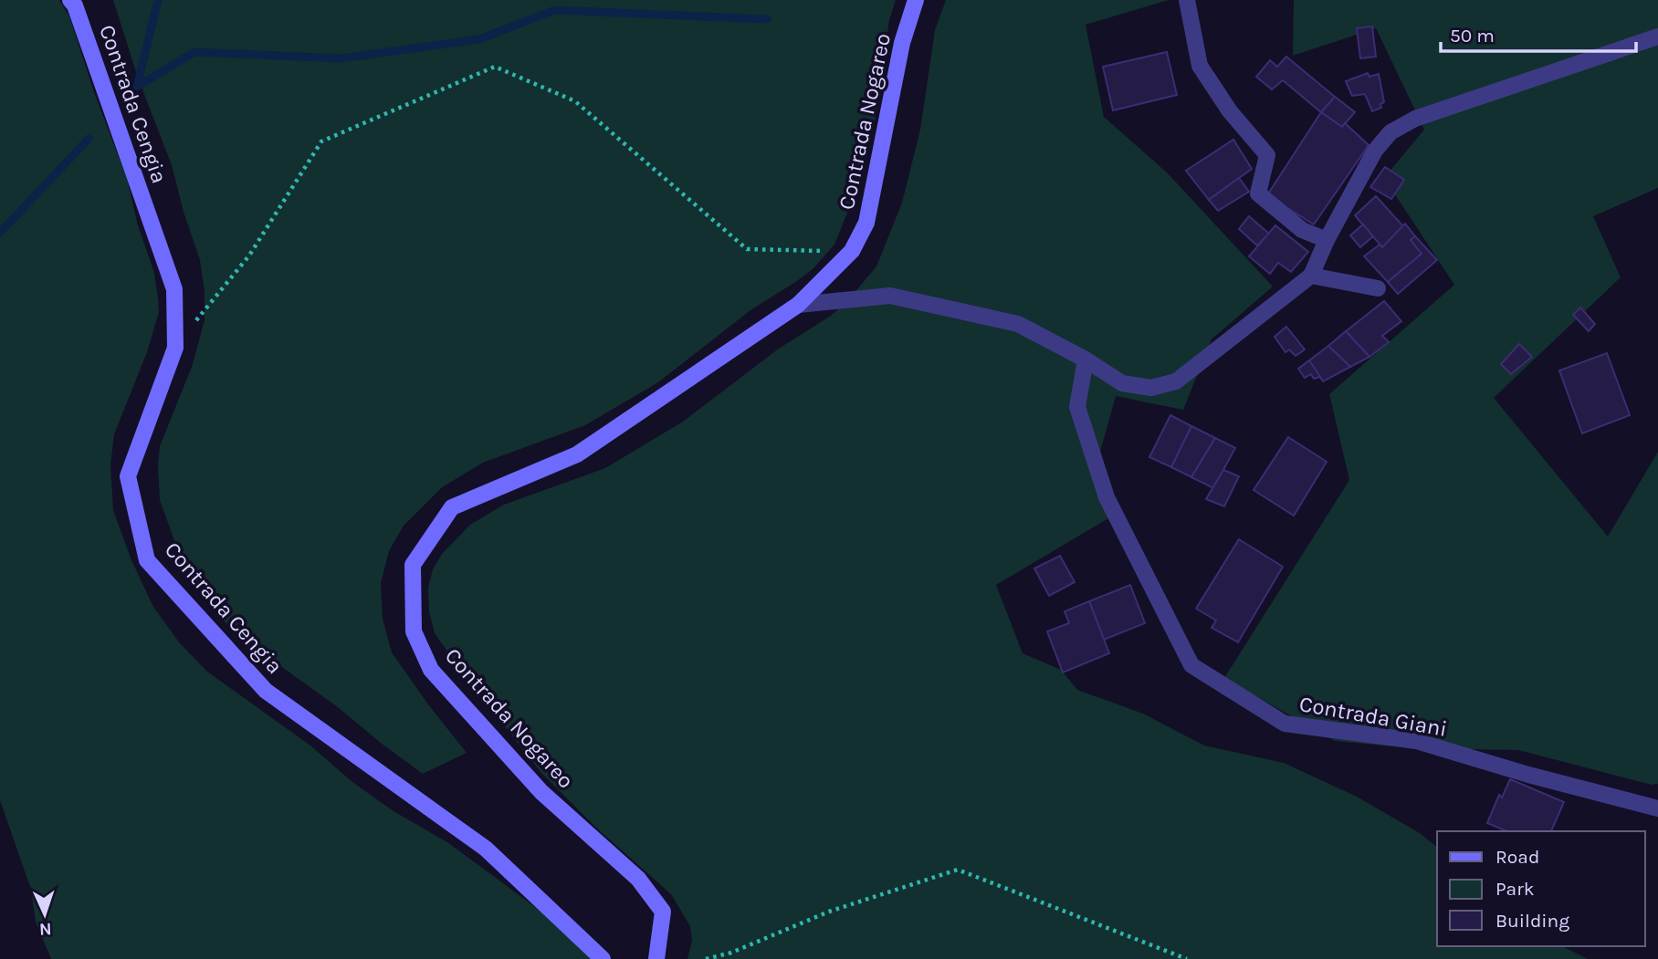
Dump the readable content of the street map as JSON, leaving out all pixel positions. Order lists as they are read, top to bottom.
{
  "streets": {
    "street": ["Contrada Cengia", "Contrada Nogareo", "Contrada Giani"]
  },
  "crossings": [
    ["Contrada Nogareo", "Contrada Giani"]
  ],
  "legend": ["Road", "Park", "Building"],
  "scale_bar": "50 m",
  "north": "bottom"
}
